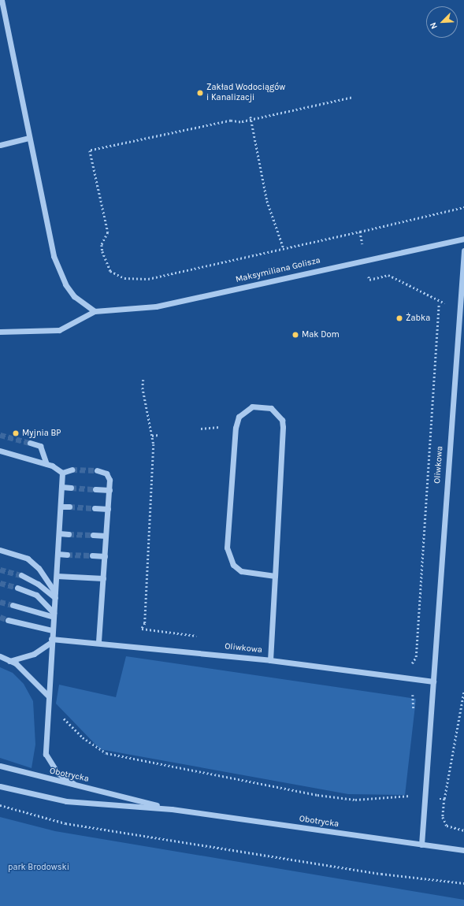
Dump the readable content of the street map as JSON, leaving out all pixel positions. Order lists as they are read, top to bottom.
{
  "streets": {
    "street": ["Maksymiliana Golisza", "Oliwkowa", "Obotrycka"]
  },
  "crossings": [
    ["Oliwkowa", "Obotrycka"]
  ],
  "parks": ["park Brodowski"],
  "places": [
    "Zakład Wodociągów i Kanalizacji",
    "Żabka",
    "Mak Dom",
    "Myjnia BP"
  ],
  "north": "bottom left"
}
